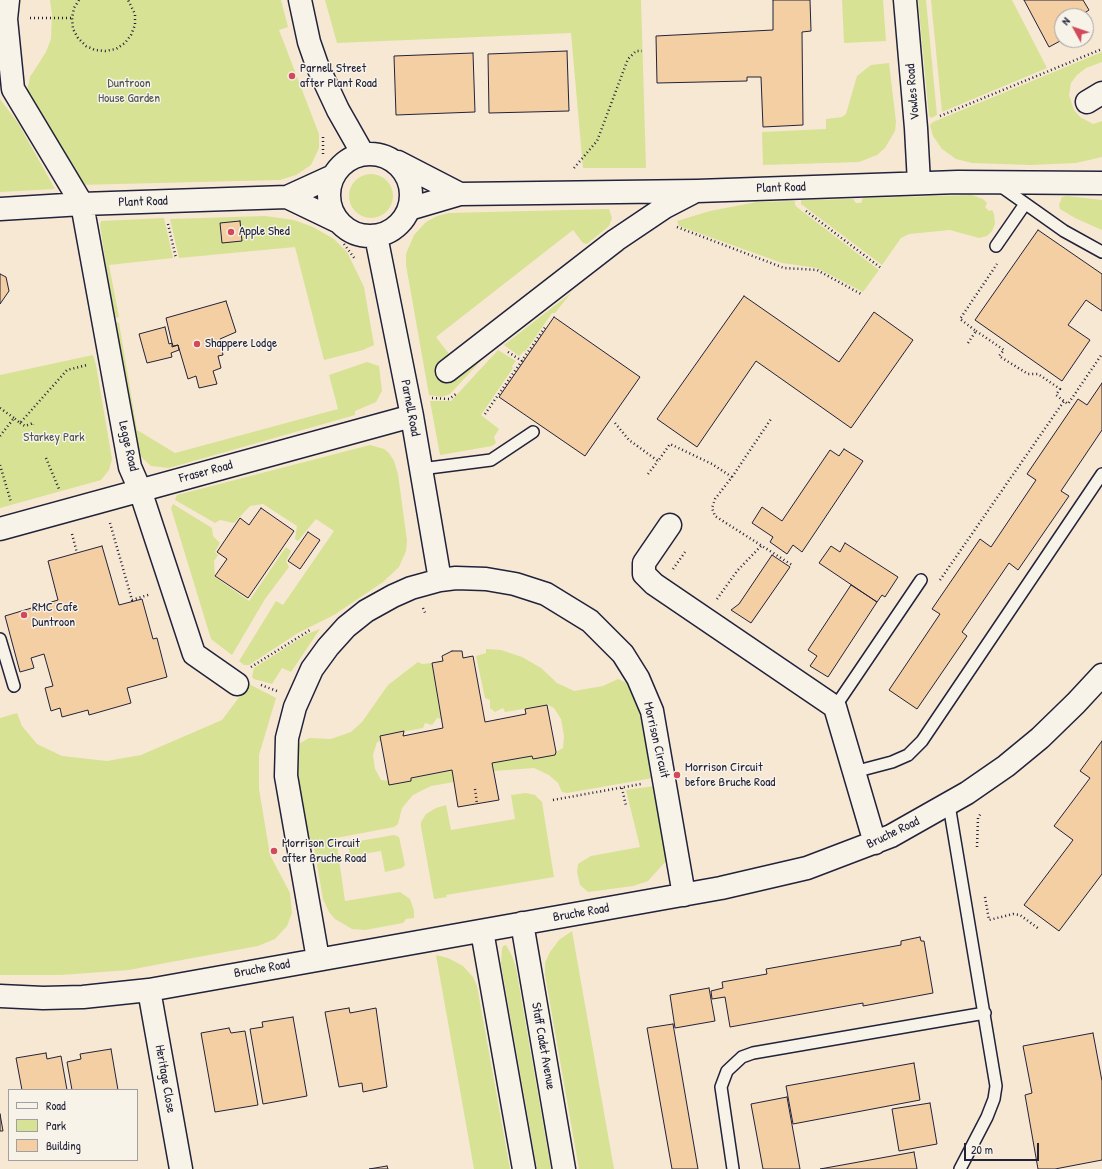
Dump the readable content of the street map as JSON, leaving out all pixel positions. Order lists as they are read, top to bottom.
{
  "streets": {
    "street": [
      "Vowles Road",
      "Plant Road",
      "Parnell Road",
      "Legge Road",
      "Fraser Road",
      "Morrison Circuit",
      "Bruche Road",
      "Staff Cadet Avenue",
      "Heritage Close"
    ]
  },
  "crossings": [
    ["Vowles Road", "Plant Road"],
    ["Plant Road", "Parnell Road"],
    ["Plant Road", "Legge Road"],
    ["Parnell Road", "Fraser Road"],
    ["Parnell Road", "Morrison Circuit"],
    ["Legge Road", "Fraser Road"],
    ["Morrison Circuit", "Bruche Road"],
    ["Bruche Road", "Staff Cadet Avenue"],
    ["Bruche Road", "Heritage Close"]
  ],
  "parks": ["Duntroon House Garden", "Starkey Park"],
  "places": [
    "Parnell Street after Plant Road",
    "Apple Shed",
    "Shappere Lodge",
    "RMC Cafe Duntroon",
    "Morrison Circuit before Bruche Road",
    "Morrison Circuit after Bruche Road"
  ],
  "legend": ["Road", "Park", "Building"],
  "scale_bar": "20 m",
  "north": "top left"
}
